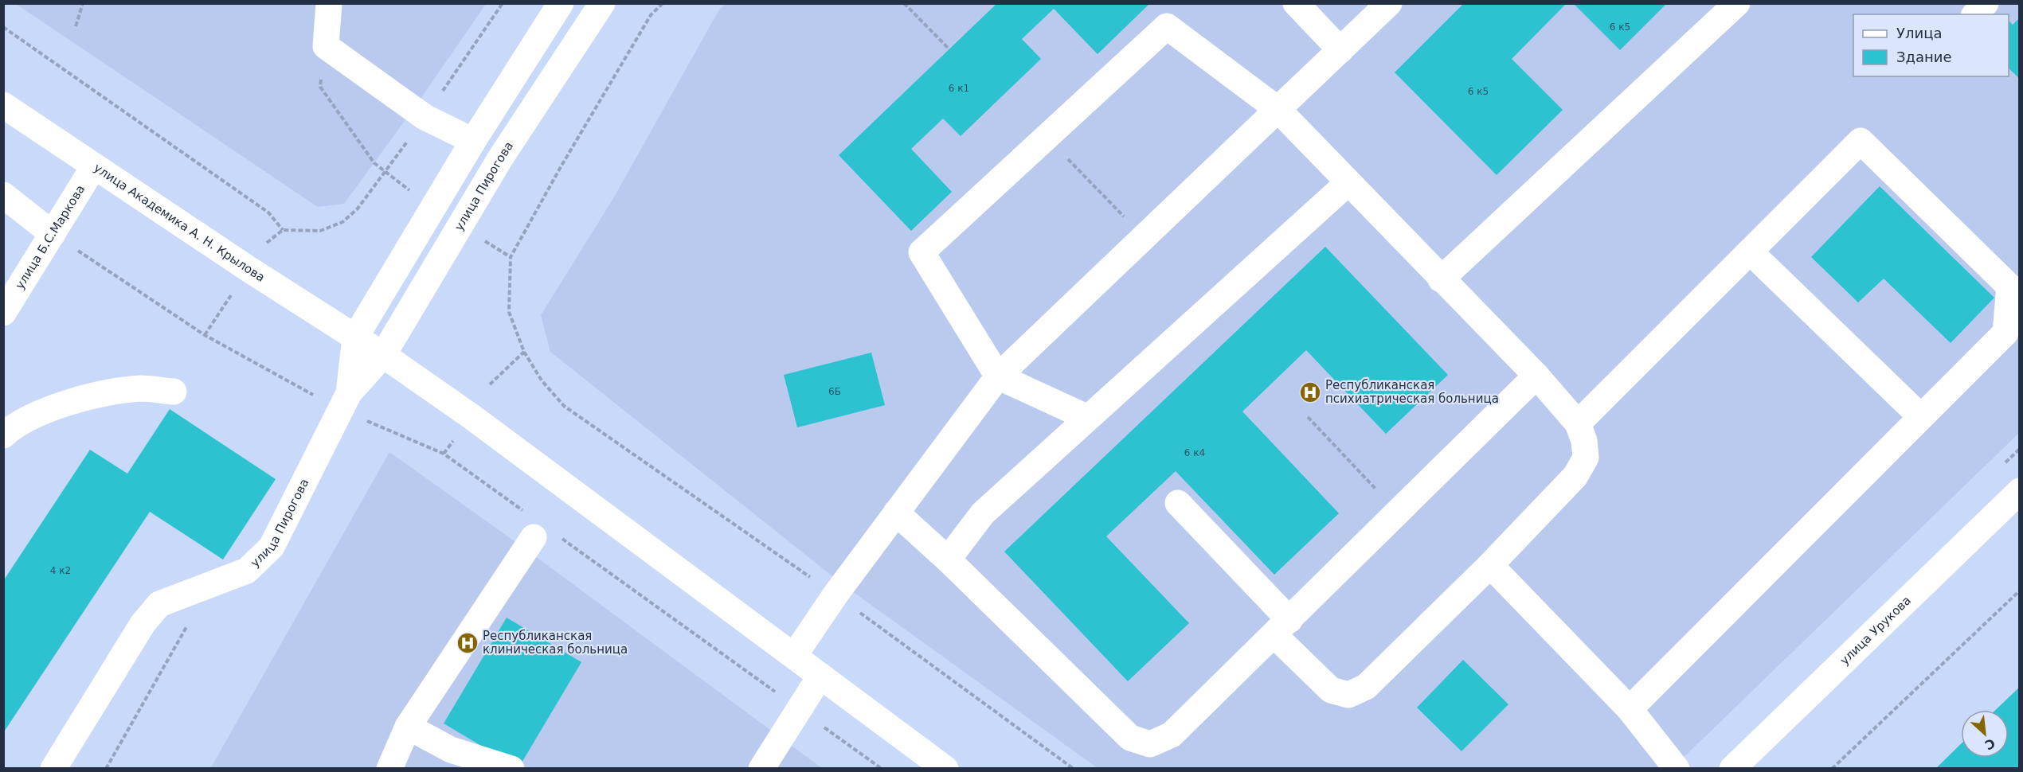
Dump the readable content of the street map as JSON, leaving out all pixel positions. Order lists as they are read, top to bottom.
{
  "streets": {
    "street": [
      "улица Пирогова",
      "улица Академика А. Н. Крылова",
      "улица Б.С.Маркова",
      "улица Урукова"
    ]
  },
  "crossings": [
    ["улица Пирогова", "улица Академика А. Н. Крылова"],
    ["улица Академика А. Н. Крылова", "улица Б.С.Маркова"]
  ],
  "places": {
    "hospital": ["Республиканская психиатрическая больница", "Республиканская клиническая больница"]
  },
  "house_numbers": [
    "6 к5",
    "6 к1",
    "6 к5",
    "6Б",
    "6 к4",
    "4 к2"
  ],
  "legend": ["Улица", "Здание"],
  "north": "bottom right"
}
